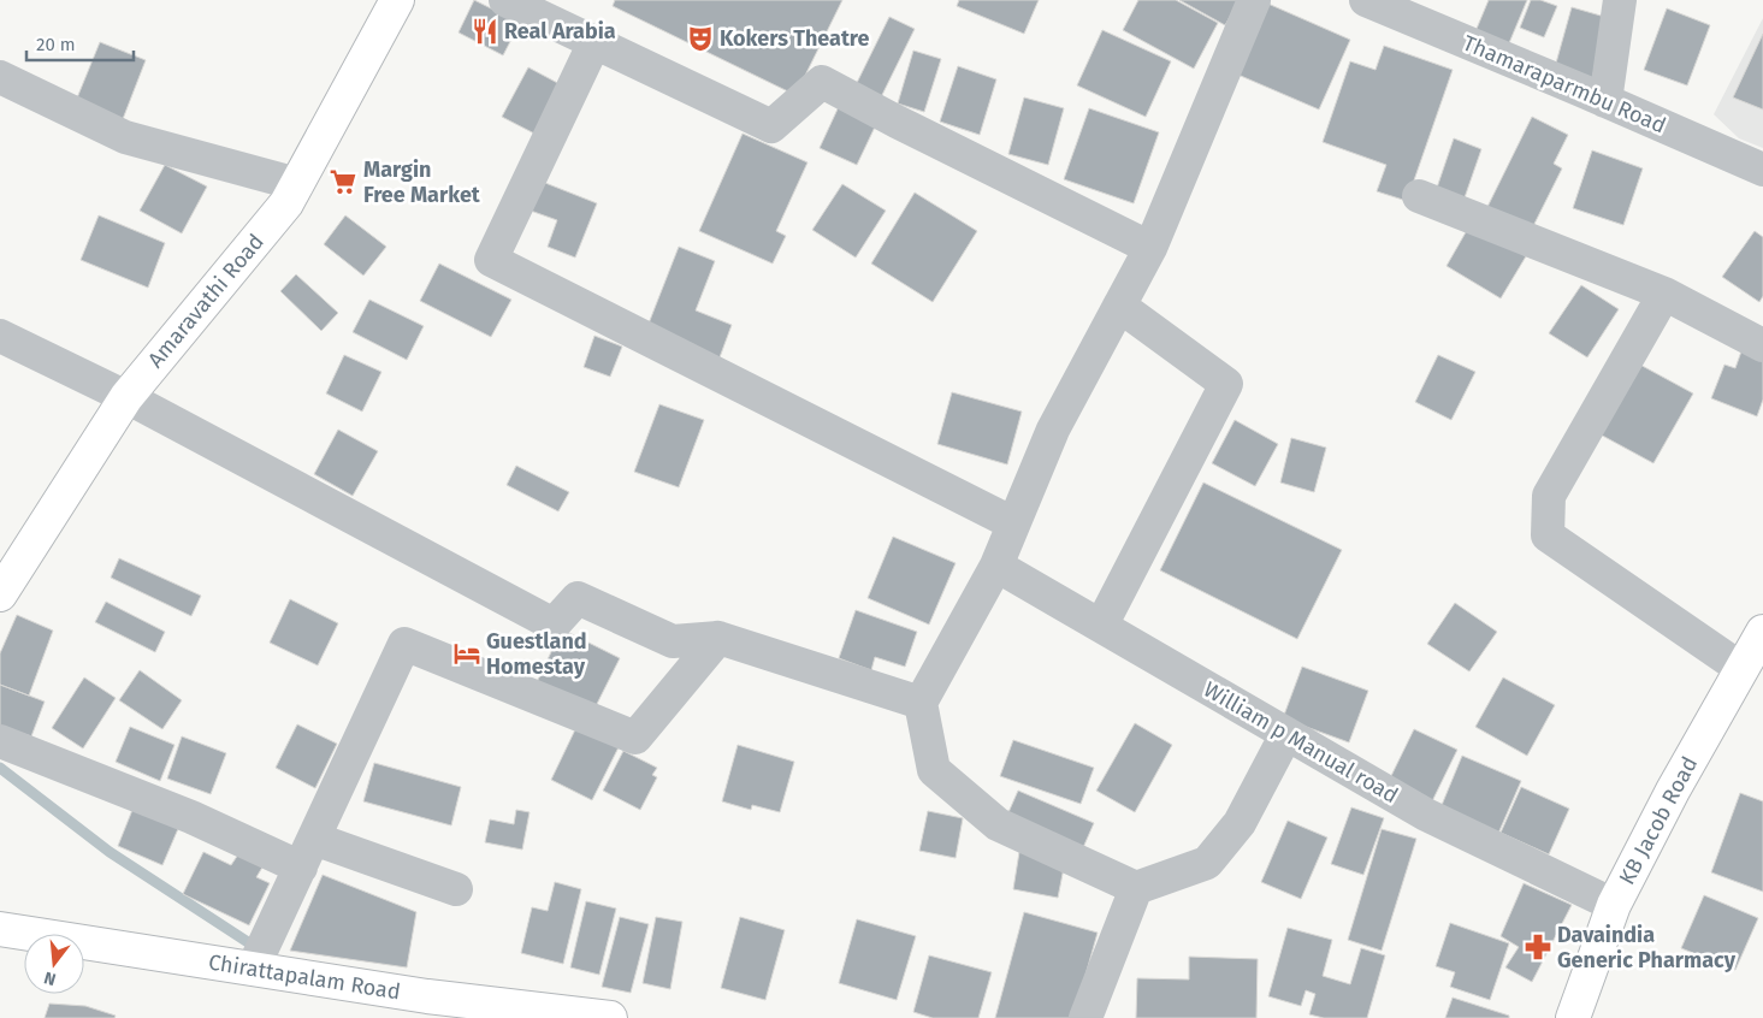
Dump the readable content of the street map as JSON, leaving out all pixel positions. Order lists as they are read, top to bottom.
{
  "streets": {
    "main road": ["Amaravathi Road", "KB Jacob Road", "Chirattapalam Road"],
    "street": ["Thamaraparmbu Road", "William p Manual road"]
  },
  "crossings": [
    ["William p Manual road", "KB Jacob Road"]
  ],
  "places": {
    "restaurant": ["Real Arabia"],
    "theatre": ["Kokers Theatre"],
    "supermarket": ["Margin Free Market"],
    "hotel": ["Guestland Homestay"],
    "pharmacy": ["Davaindia Generic Pharmacy"]
  },
  "scale_bar": "20 m",
  "north": "bottom"
}
